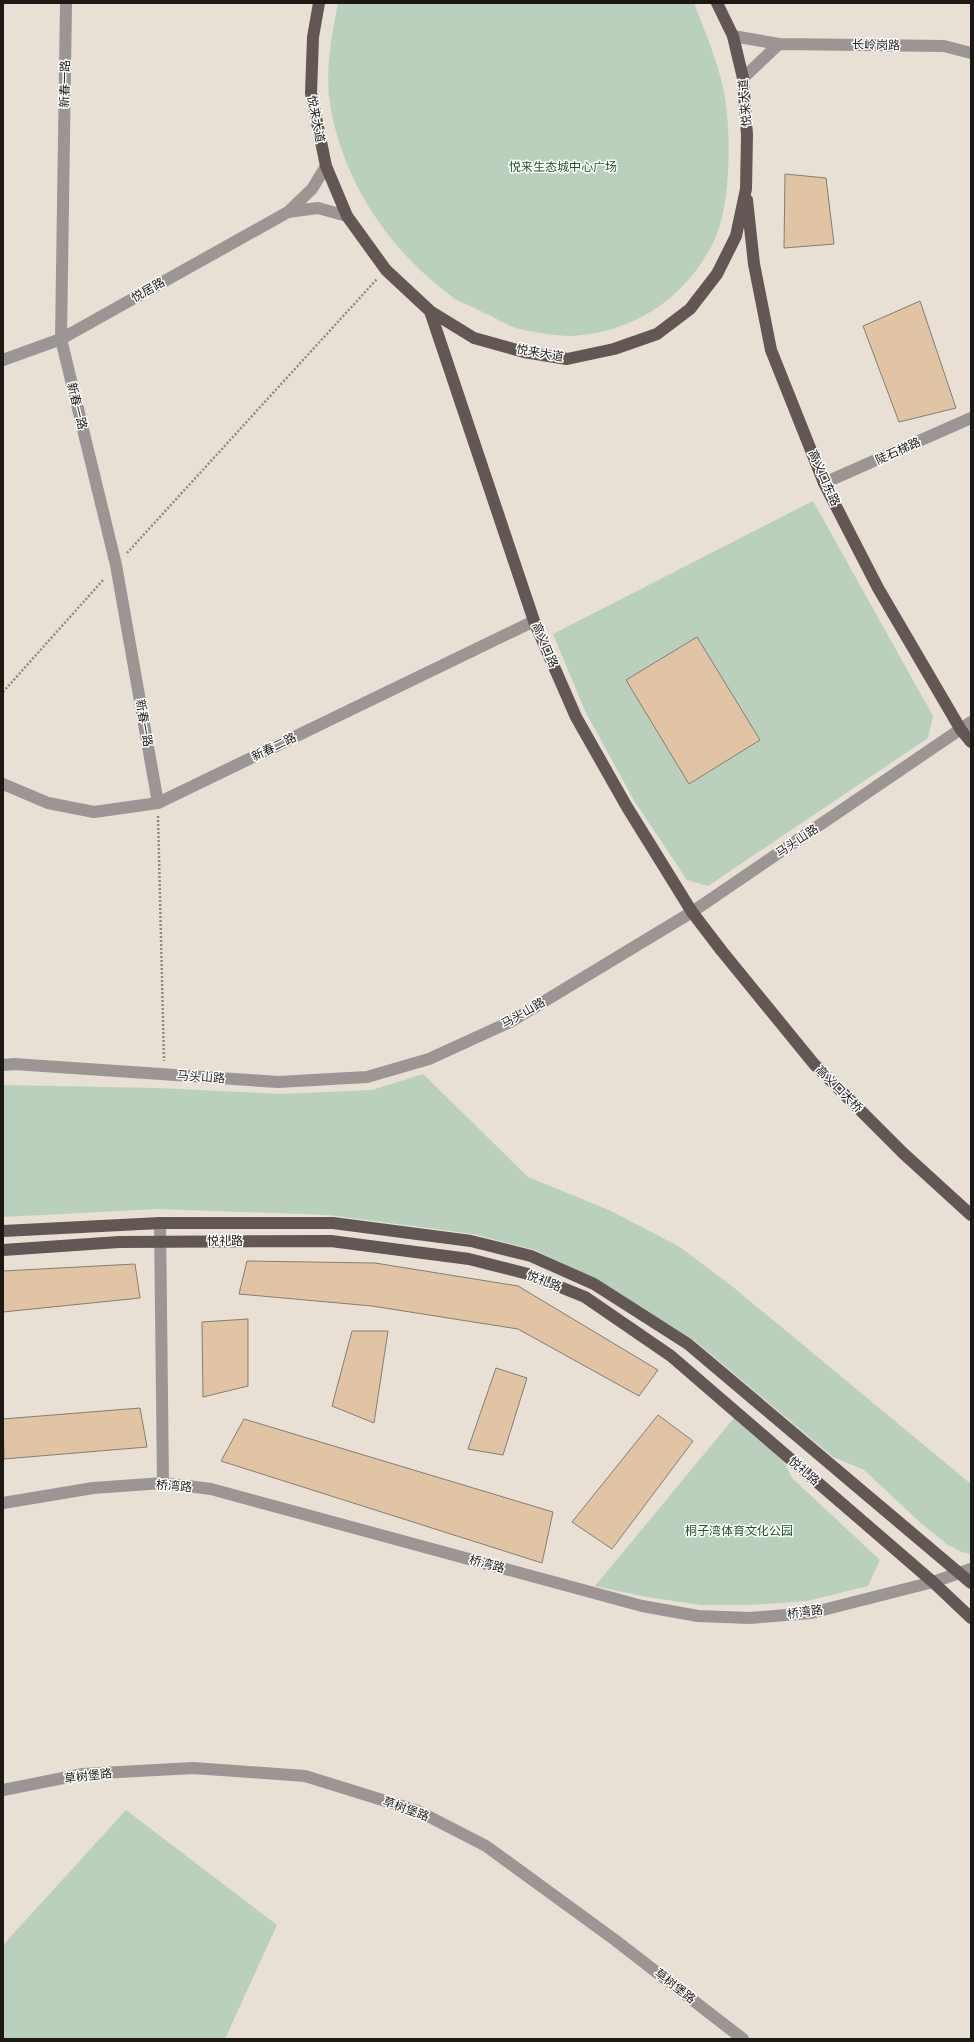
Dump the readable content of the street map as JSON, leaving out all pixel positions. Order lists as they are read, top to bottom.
{
  "streets": {
    "main road": [
      "悦来大道",
      "高义口东路",
      "高义口路",
      "高义口大桥",
      "悦礼路"
    ],
    "street": [
      "长岭岗路",
      "新春一路",
      "悦居路",
      "陡石梯路",
      "新春二路",
      "马头山路",
      "桥湾路",
      "草树堡路"
    ]
  },
  "crossings": [
    ["长岭岗路", "悦来大道"],
    ["新春一路", "悦居路"],
    ["新春一路", "新春二路"],
    ["悦来大道", "高义口东路"],
    ["悦来大道", "高义口路"],
    ["陡石梯路", "高义口东路"],
    ["高义口东路", "马头山路"],
    ["高义口路", "新春二路"],
    ["高义口路", "马头山路"],
    ["高义口路", "高义口大桥"],
    ["悦礼路", "桥湾路"]
  ],
  "parks": ["悦来生态城中心广场", "桐子湾体育文化公园"]
}
